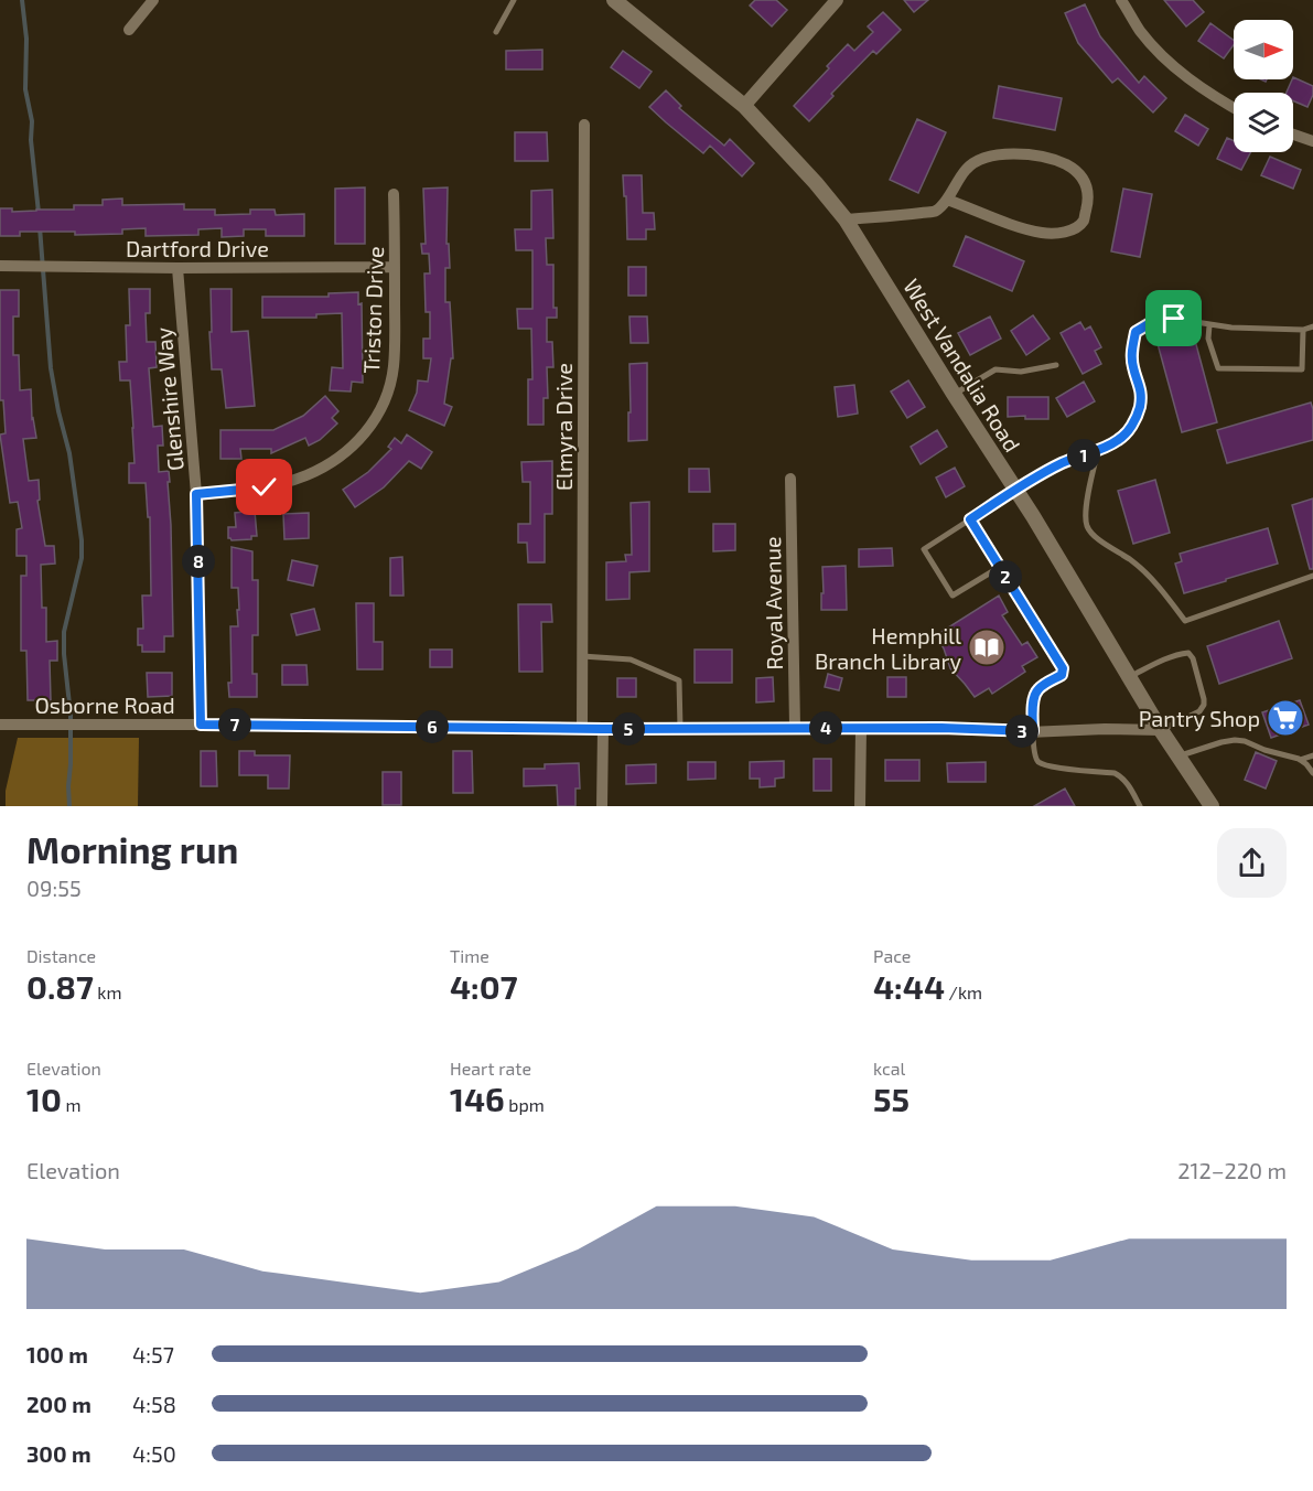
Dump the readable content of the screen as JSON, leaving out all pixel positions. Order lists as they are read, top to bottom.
{
  "streets": {
    "main road": ["West Vandalia Road"],
    "street": [
      "Dartford Drive",
      "Triston Drive",
      "Glenshire Way",
      "Elmyra Drive",
      "Royal Avenue",
      "Osborne Road"
    ]
  },
  "crossings": [
    ["Dartford Drive", "Triston Drive"],
    ["Dartford Drive", "Glenshire Way"],
    ["Triston Drive", "Glenshire Way"],
    ["West Vandalia Road", "Osborne Road"],
    ["Glenshire Way", "Osborne Road"],
    ["Elmyra Drive", "Osborne Road"],
    ["Royal Avenue", "Osborne Road"]
  ],
  "places": {
    "library": ["Hemphill Branch Library"],
    "supermarket": ["Pantry Shop"]
  },
  "north": "right",
  "page": {
    "pins": [
      "1",
      "8",
      "2",
      "7",
      "6",
      "4",
      "5",
      "3"
    ],
    "heading": ["Morning run", "09:55"],
    "stats": [
      ["Distance", "0.87 km"],
      ["Time", "4:07"],
      ["Pace", "4:44 /km"],
      ["Elevation", "10 m"],
      ["Heart rate", "146 bpm"],
      ["kcal", "55"]
    ],
    "chart": ["Elevation", "212–220 m"],
    "list": [
      {
        "name": "100 m",
        "note": "4:57"
      },
      {
        "name": "200 m",
        "note": "4:58"
      },
      {
        "name": "300 m",
        "note": "4:50"
      }
    ]
  }
}
